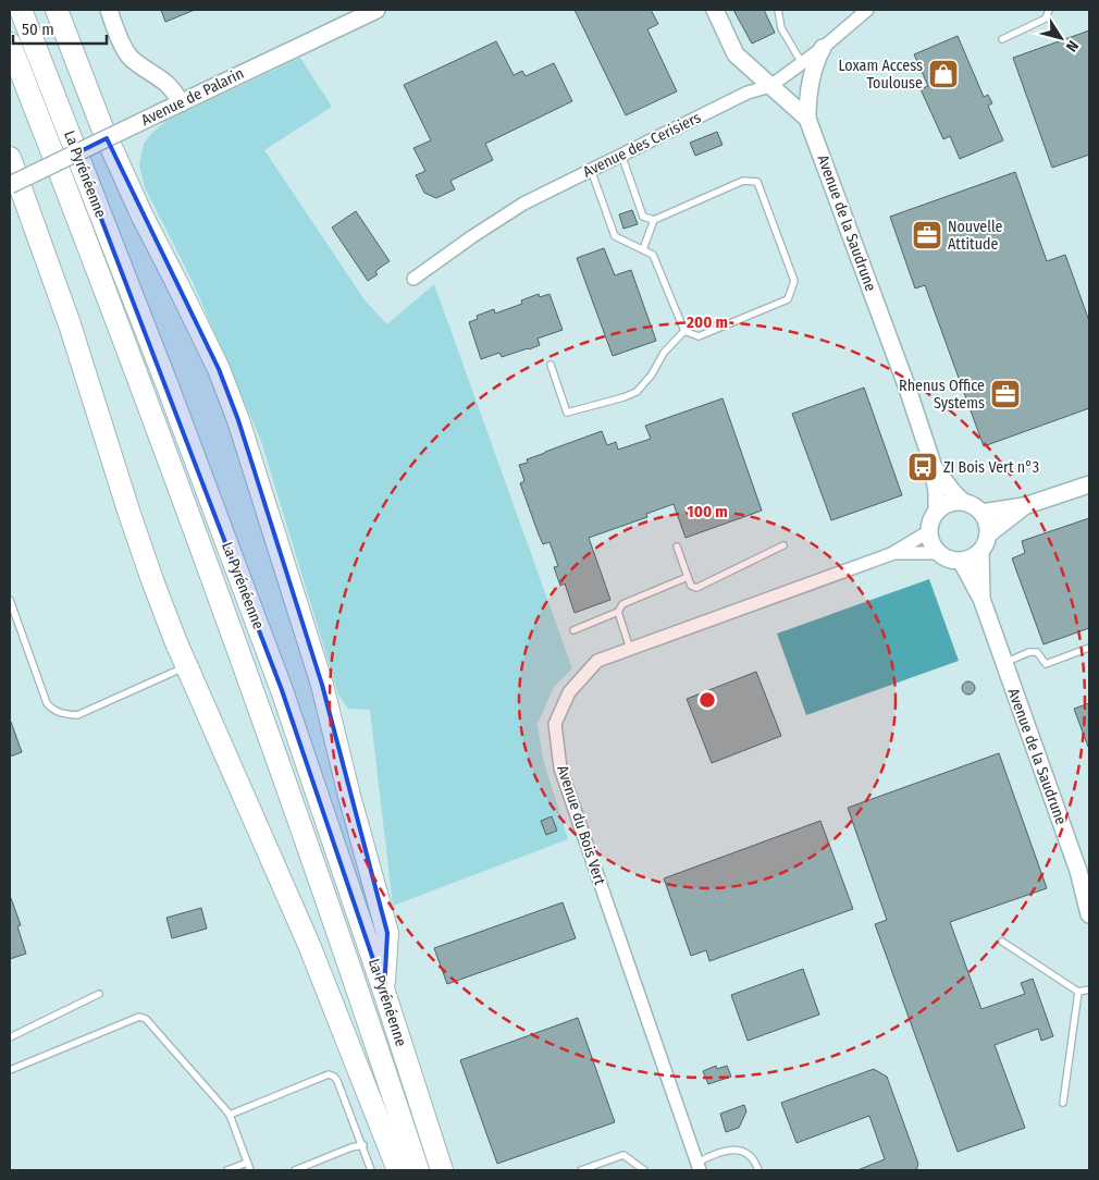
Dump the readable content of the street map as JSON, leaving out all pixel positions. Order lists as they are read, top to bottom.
{
  "streets": {
    "highway": ["La Pyrénéenne"],
    "street": [
      "Avenue de Palarin",
      "Avenue des Cerisiers",
      "Avenue de la Saudrune",
      "Avenue du Bois Vert"
    ]
  },
  "crossings": [
    ["Avenue des Cerisiers", "Avenue de la Saudrune"],
    ["Avenue de la Saudrune", "Avenue du Bois Vert"]
  ],
  "places": {
    "shop": ["Loxam Access Toulouse"],
    "office": ["Nouvelle Attitude", "Rhenus Office Systems"],
    "bus stop": ["ZI Bois Vert n°3"]
  },
  "scale_bar": "50 m",
  "north": "bottom right",
  "rings": ["200 m", "100 m"]
}
